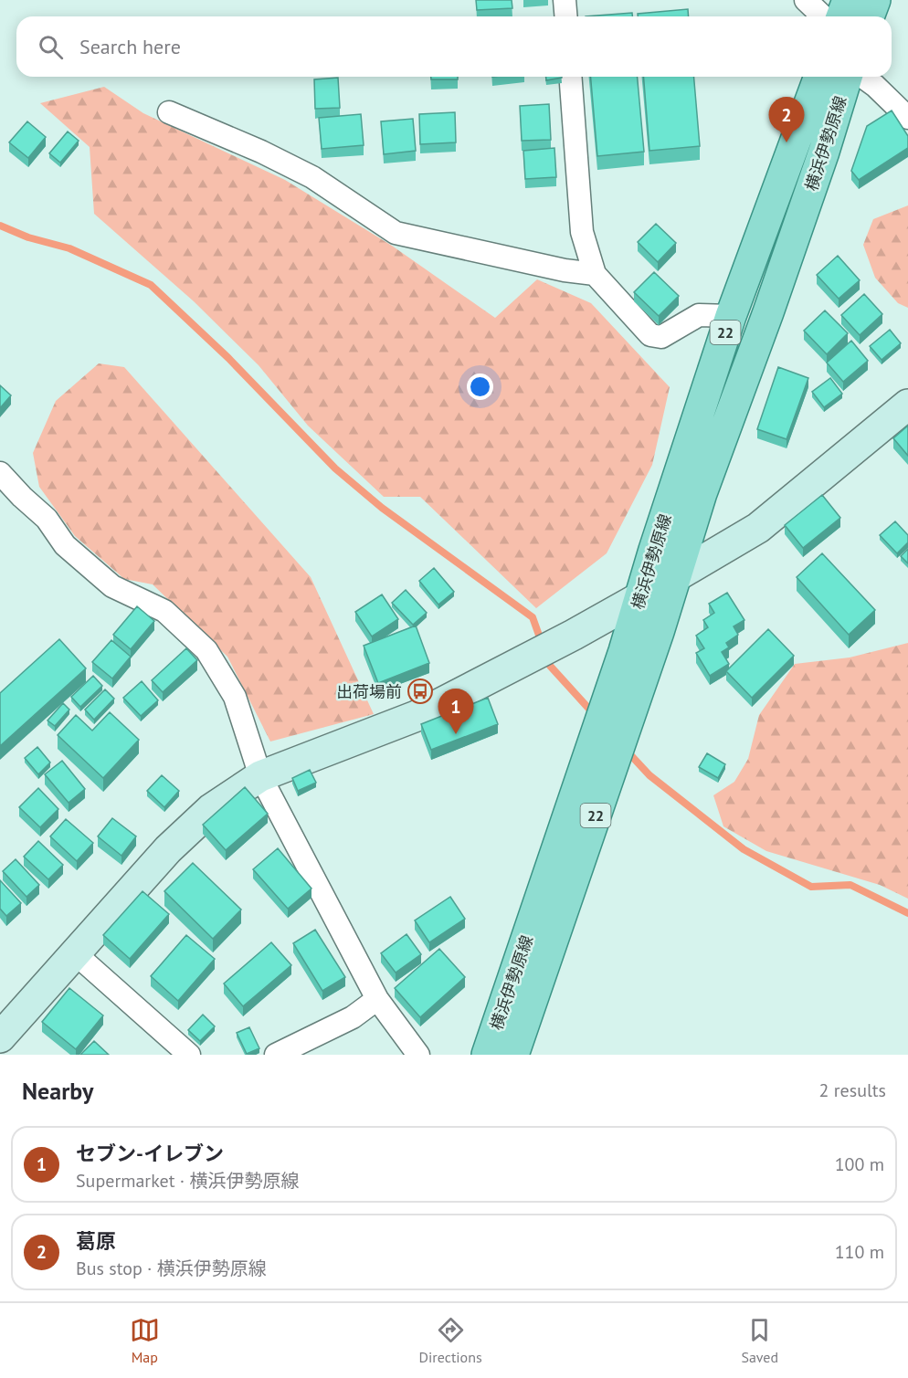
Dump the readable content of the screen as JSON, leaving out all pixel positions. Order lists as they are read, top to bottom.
{
  "streets": {
    "main road": ["横浜伊勢原線", "22"]
  },
  "places": {
    "bus stop": ["出荷場前"]
  },
  "page": {
    "search": "Search here",
    "pins": ["2", "1"],
    "heading": ["Nearby", "2 results"],
    "list": [
      {
        "mark": "1",
        "name": "セブン-イレブン",
        "note": "Supermarket · 横浜伊勢原線",
        "value": "100 m"
      },
      {
        "mark": "2",
        "name": "葛原",
        "note": "Bus stop · 横浜伊勢原線",
        "value": "110 m"
      }
    ],
    "nav": ["Map", "Directions", "Saved"]
  }
}
